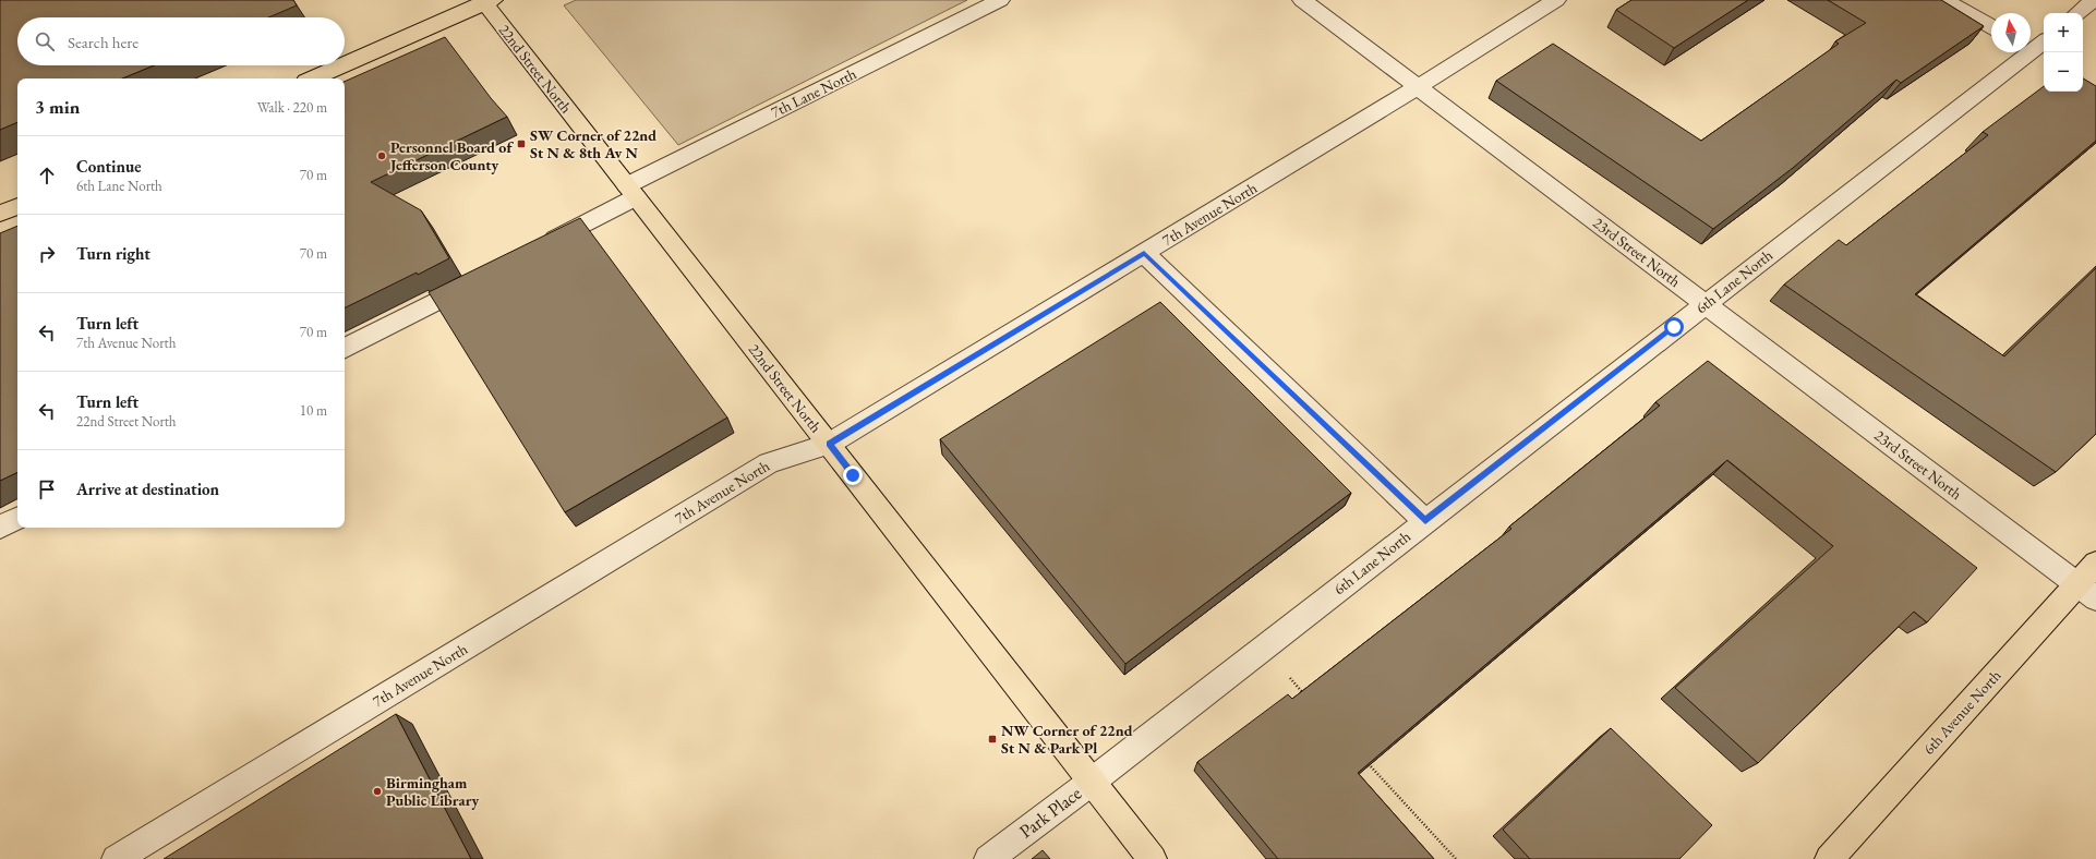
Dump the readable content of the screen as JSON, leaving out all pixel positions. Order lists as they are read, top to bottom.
{
  "streets": {
    "main road": ["22nd Street North", "6th Avenue North"],
    "street": [
      "7th Lane North",
      "7th Avenue North",
      "23rd Street North",
      "6th Lane North",
      "Park Place"
    ]
  },
  "crossings": [
    ["22nd Street North", "7th Lane North"],
    ["22nd Street North", "7th Avenue North"],
    ["22nd Street North", "6th Lane North"],
    ["22nd Street North", "Park Place"],
    ["7th Avenue North", "23rd Street North"],
    ["23rd Street North", "6th Lane North"],
    ["23rd Street North", "6th Avenue North"],
    ["6th Lane North", "Park Place"]
  ],
  "places": {
    "transit": ["SW Corner of 22nd St N & 8th Av N", "NW Corner of 22nd St N & Park Pl"],
    "other": ["Personnel Board of Jefferson County", "Birmingham Public Library"]
  },
  "north": "top",
  "page": {
    "map_buttons": ["+", "−"],
    "search": "Search here",
    "heading": ["3 min", "Walk · 220 m"],
    "list": [
      ["Continue", "6th Lane North", "70 m"],
      ["Turn right", "70 m"],
      ["Turn left", "7th Avenue North", "70 m"],
      ["Turn left", "22nd Street North", "10 m"],
      "Arrive at destination"
    ]
  }
}
